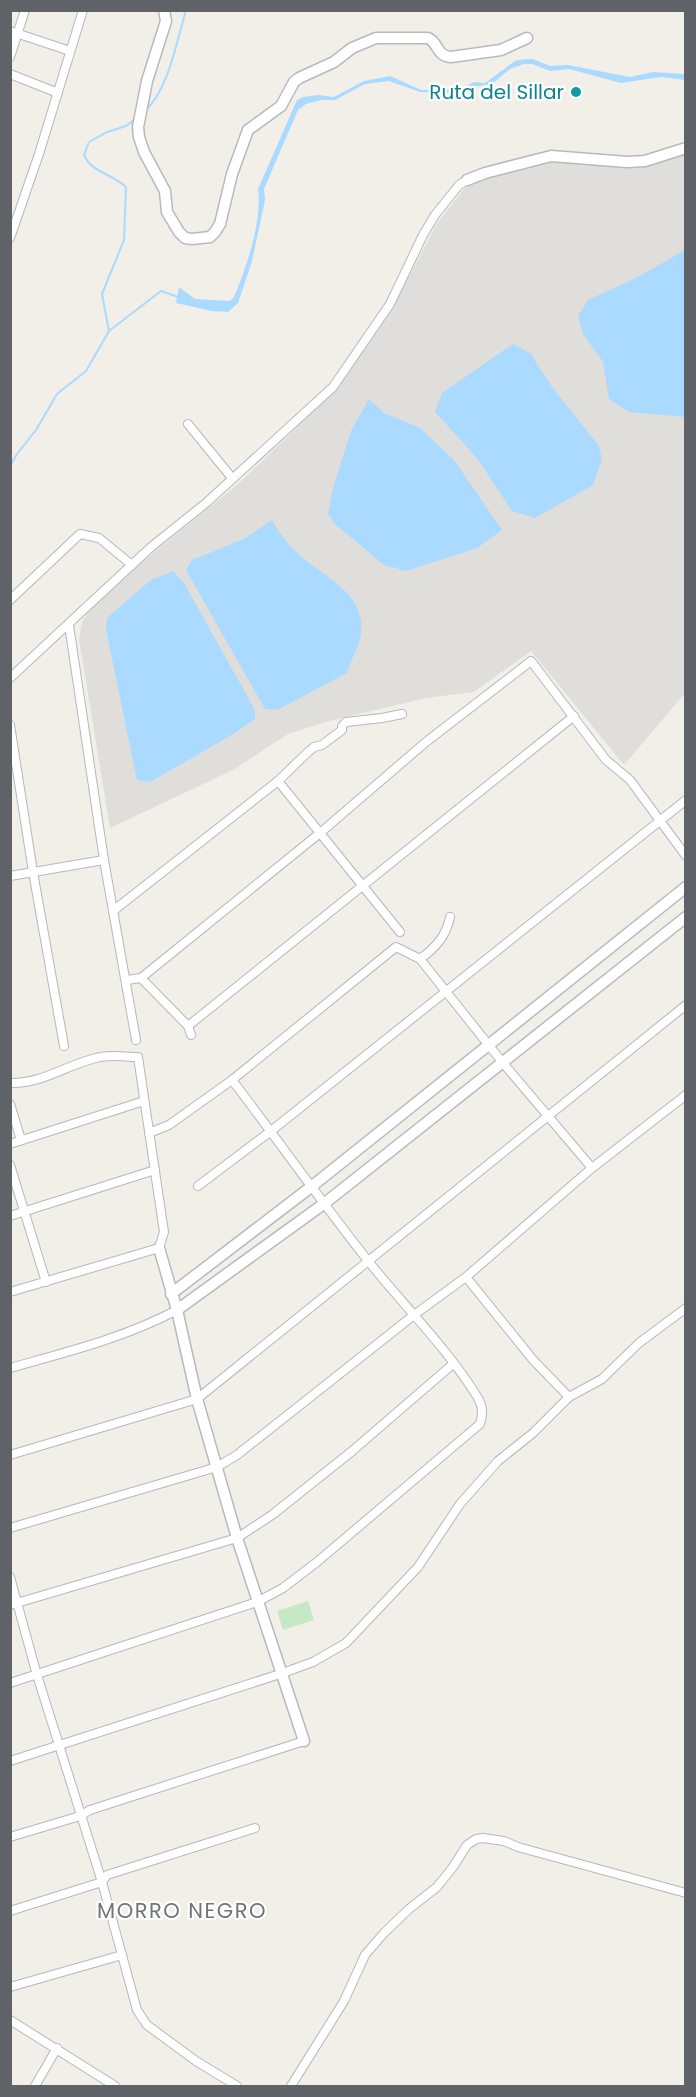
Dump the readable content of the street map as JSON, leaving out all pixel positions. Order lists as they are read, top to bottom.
{
  "districts": ["MORRO NEGRO"],
  "places": ["Ruta del Sillar"]
}
